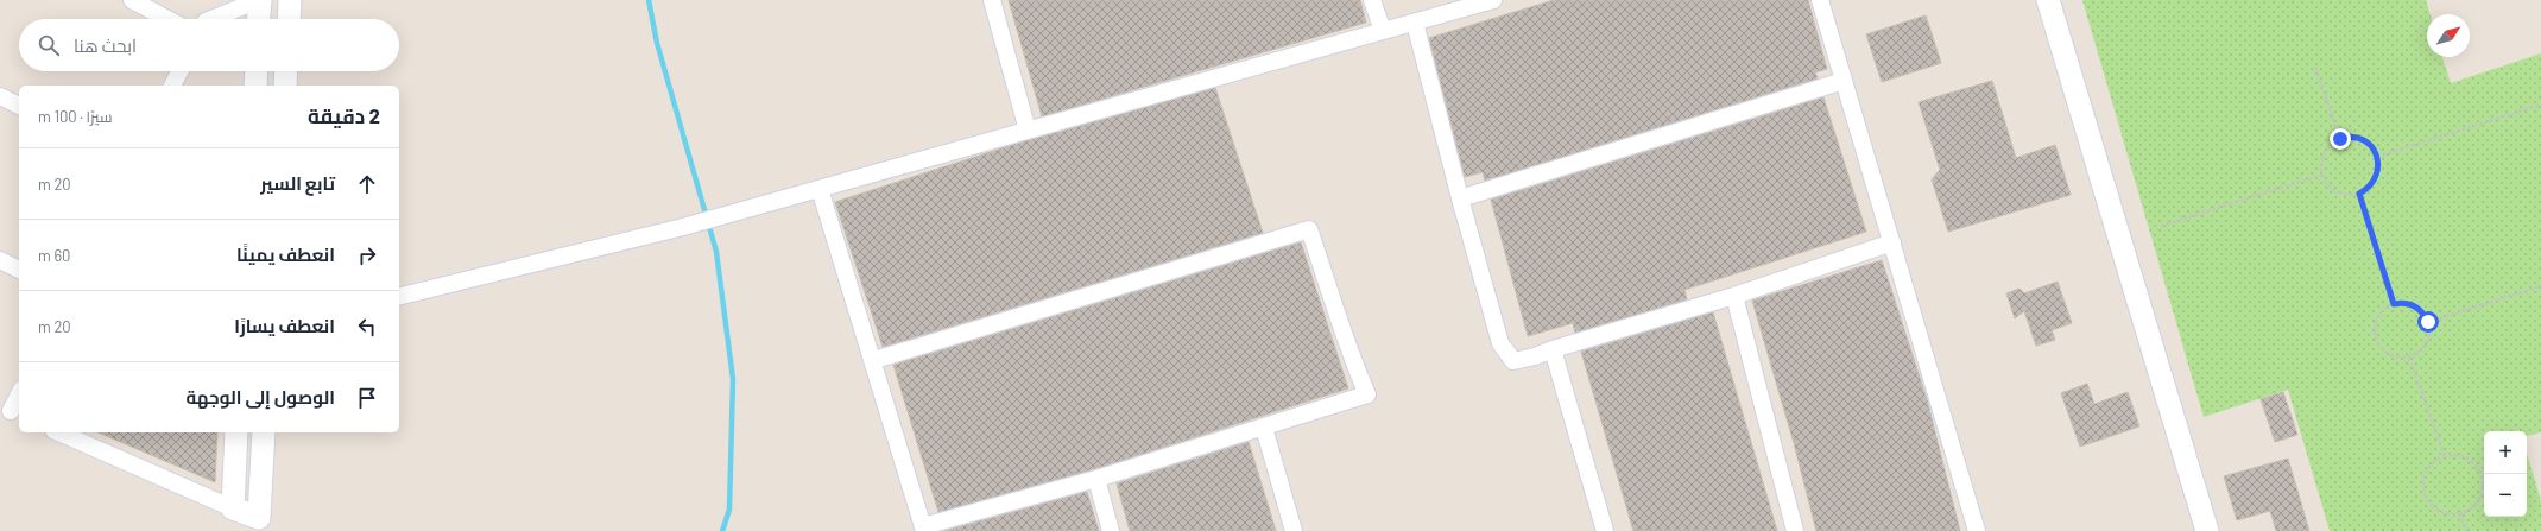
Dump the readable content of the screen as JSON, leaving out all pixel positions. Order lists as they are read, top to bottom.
{
  "north": "top right",
  "page": {
    "search": "ابحث هنا",
    "heading": ["2 دقيقة", "سيرًا · 100 m"],
    "list": [
      ["تابع السير", "20 m"],
      ["انعطف يمينًا", "60 m"],
      ["انعطف يسارًا", "20 m"],
      "الوصول إلى الوجهة"
    ],
    "map_buttons": ["+", "−"]
  }
}
